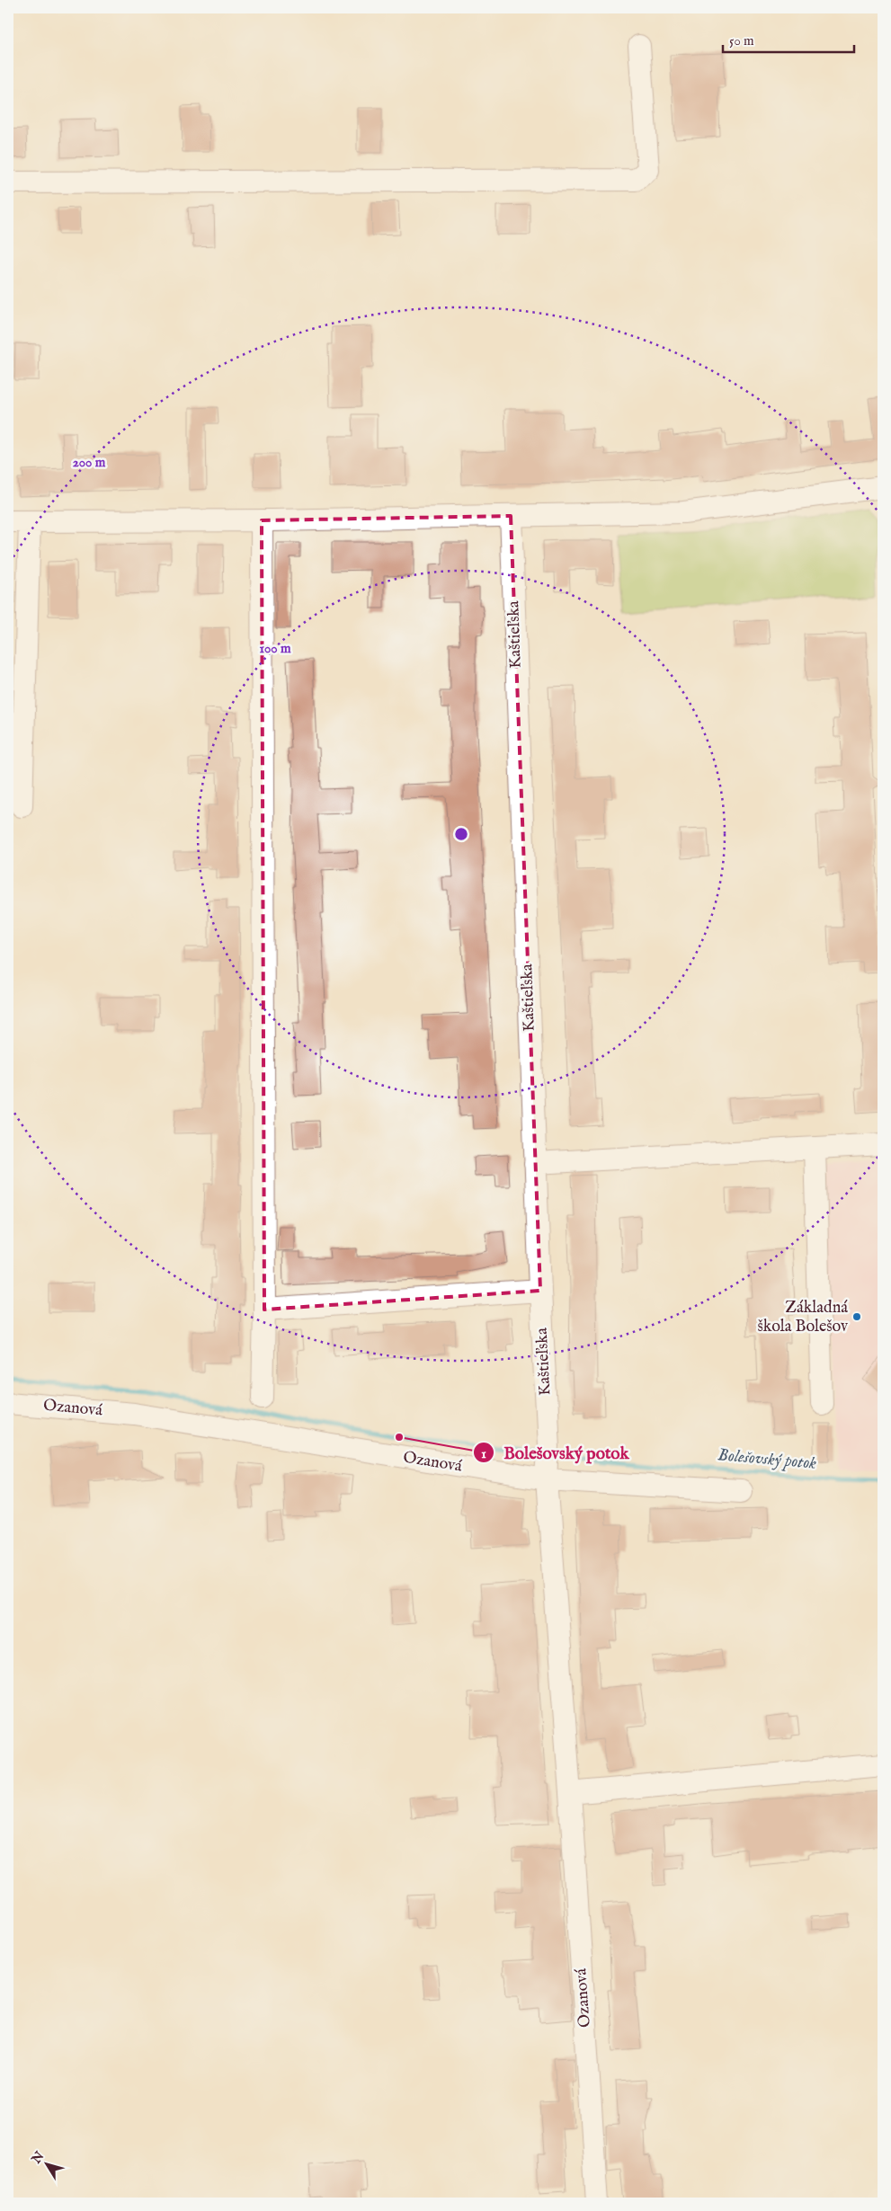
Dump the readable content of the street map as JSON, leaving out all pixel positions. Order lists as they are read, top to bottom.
{
  "streets": {
    "street": ["Kaštieľska", "Ozanová"]
  },
  "crossings": [
    ["Kaštieľska", "Ozanová"]
  ],
  "water": ["Bolešovský potok"],
  "places": ["Základná škola Bolešov", "Bolešovský potok"],
  "scale_bar": "50 m",
  "north": "top left",
  "rings": ["200 m", "100 m"]
}
